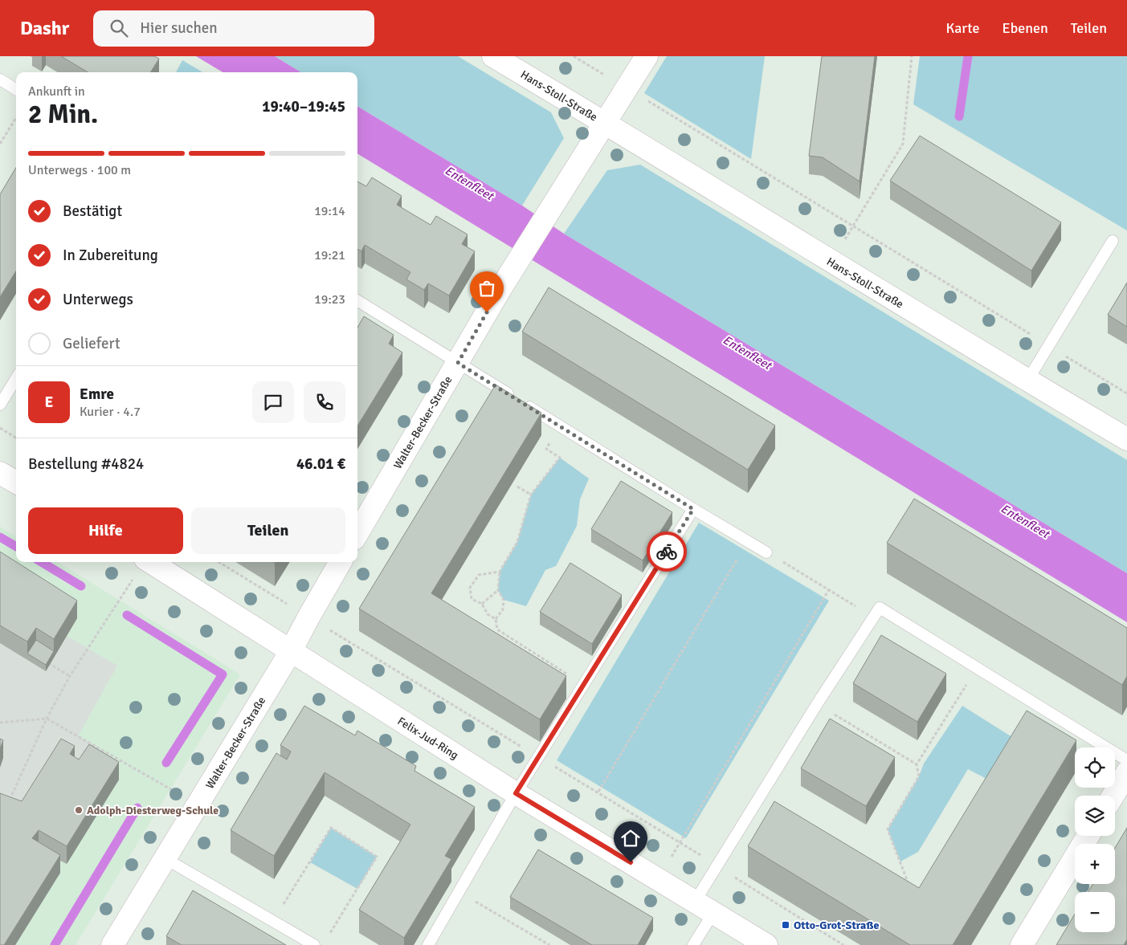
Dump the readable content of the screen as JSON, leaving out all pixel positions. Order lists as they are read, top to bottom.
{
  "streets": {
    "street": ["Hans-Stoll-Straße", "Walter-Becker-Straße", "Felix-Jud-Ring"]
  },
  "crossings": [
    ["Hans-Stoll-Straße", "Walter-Becker-Straße"],
    ["Walter-Becker-Straße", "Felix-Jud-Ring"]
  ],
  "water": ["Entenfleet"],
  "places": {
    "other": ["Adolph-Diesterweg-Schule"],
    "transit": ["Otto-Grot-Straße"]
  },
  "page": {
    "header": "Dashr",
    "search": "Hier suchen",
    "nav": ["Karte", "Ebenen", "Teilen"],
    "heading": ["2 Min.", "Ankunft in", "19:40–19:45"],
    "panel": [
      "Emre",
      "Kurier · 4.7",
      "Bestellung #4824",
      "46.01 €"
    ],
    "bar": "Unterwegs · 100 m",
    "list": [
      ["Bestätigt", "19:14"],
      ["In Zubereitung", "19:21"],
      ["Unterwegs", "19:23"],
      "Geliefert"
    ],
    "round": "E",
    "buttons": ["Hilfe", "Teilen"],
    "map_buttons": ["+", "−"]
  }
}
